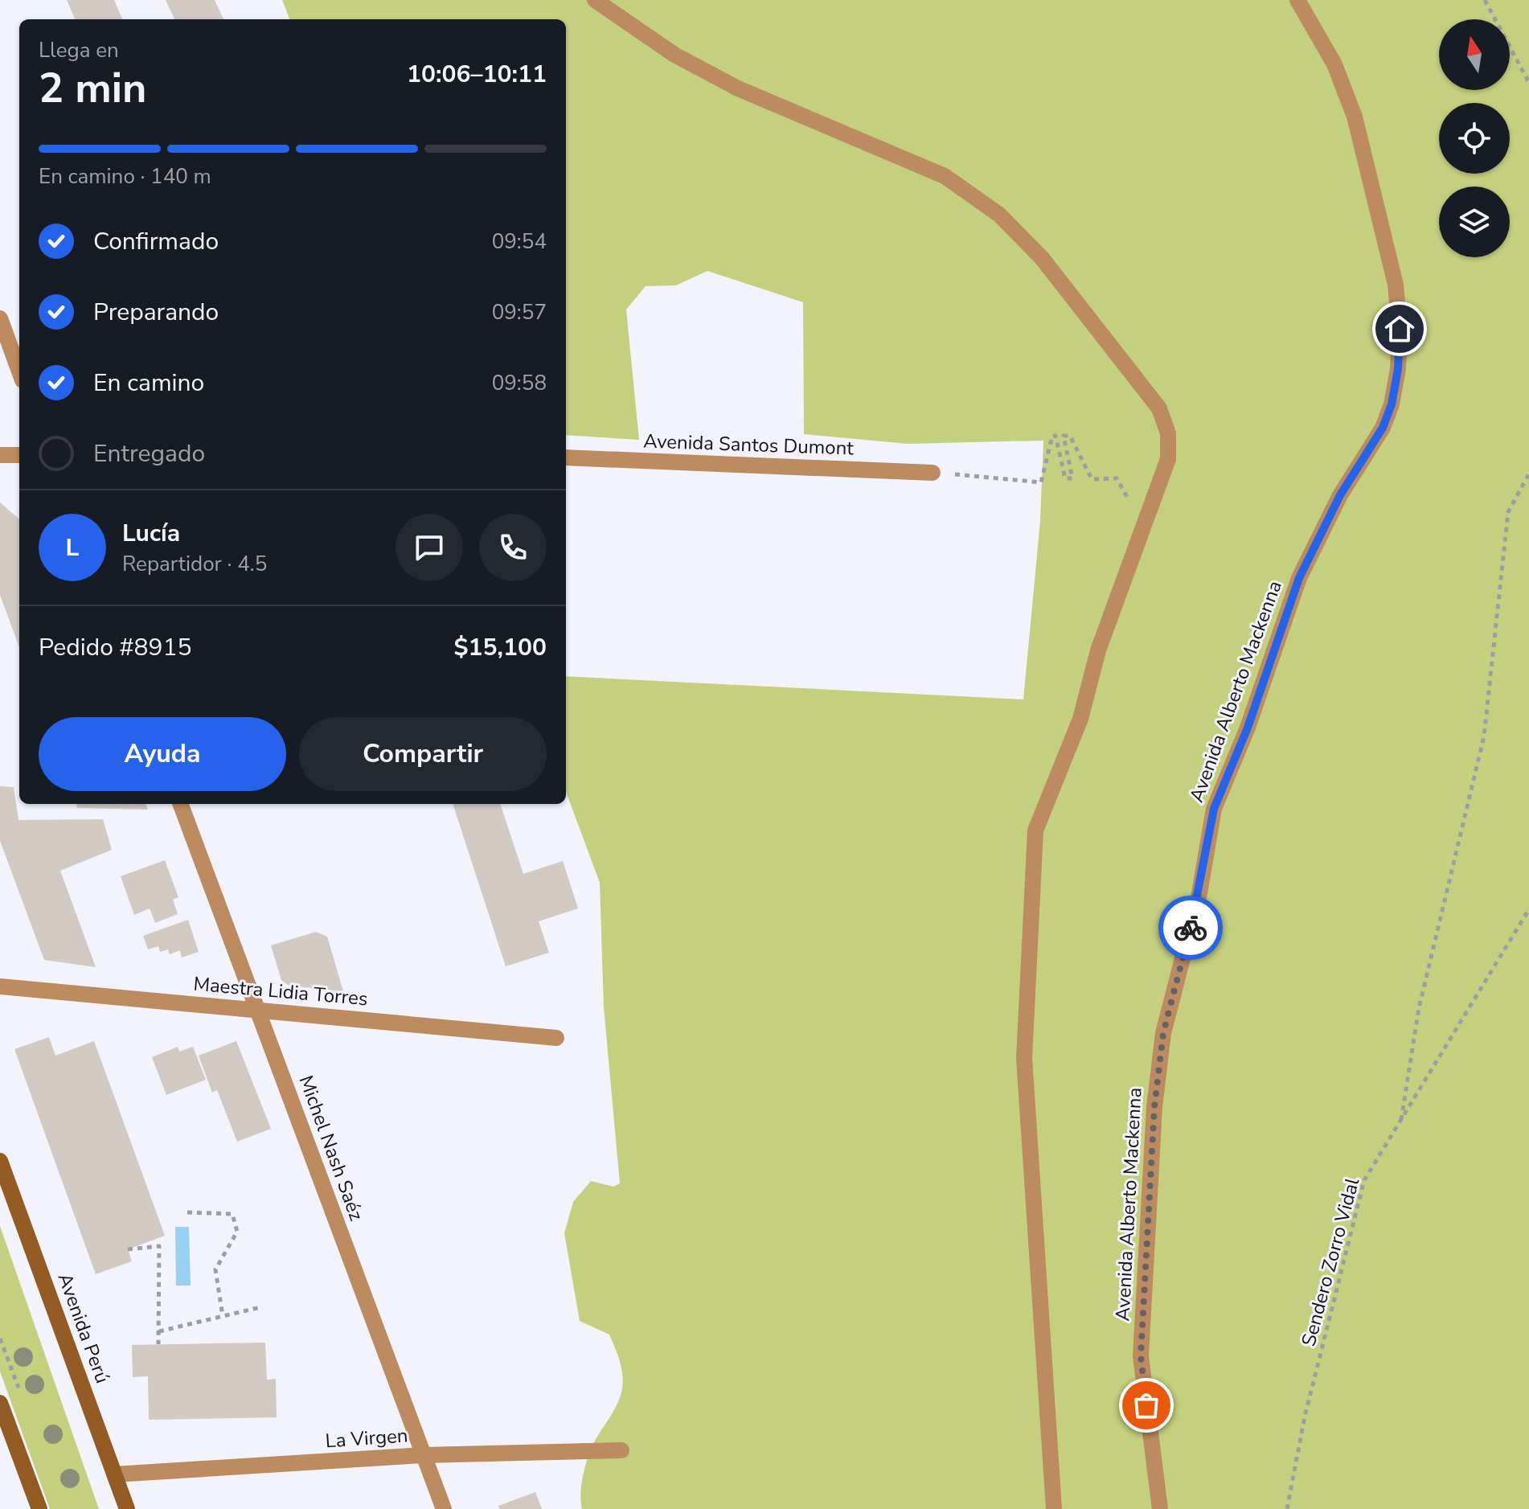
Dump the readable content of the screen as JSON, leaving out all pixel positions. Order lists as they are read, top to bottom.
{
  "streets": {
    "main road": ["Avenida Perú"],
    "street": [
      "Avenida Santos Dumont",
      "Avenida Alberto Mackenna",
      "Maestra Lidia Torres",
      "Michel Nash Saéz",
      "La Virgen"
    ],
    "path": ["Sendero Zorro Vidal"]
  },
  "crossings": [
    ["Maestra Lidia Torres", "Michel Nash Saéz"],
    ["Michel Nash Saéz", "La Virgen"],
    ["Avenida Perú", "La Virgen"]
  ],
  "north": "top",
  "page": {
    "heading": ["2 min", "Llega en", "10:06–10:11"],
    "panel": [
      "Lucía",
      "Repartidor · 4.5",
      "Pedido #8915",
      "$15,100"
    ],
    "bar": "En camino · 140 m",
    "list": [
      ["Confirmado", "09:54"],
      ["Preparando", "09:57"],
      ["En camino", "09:58"],
      "Entregado"
    ],
    "round": "L",
    "buttons": ["Ayuda", "Compartir"]
  }
}
